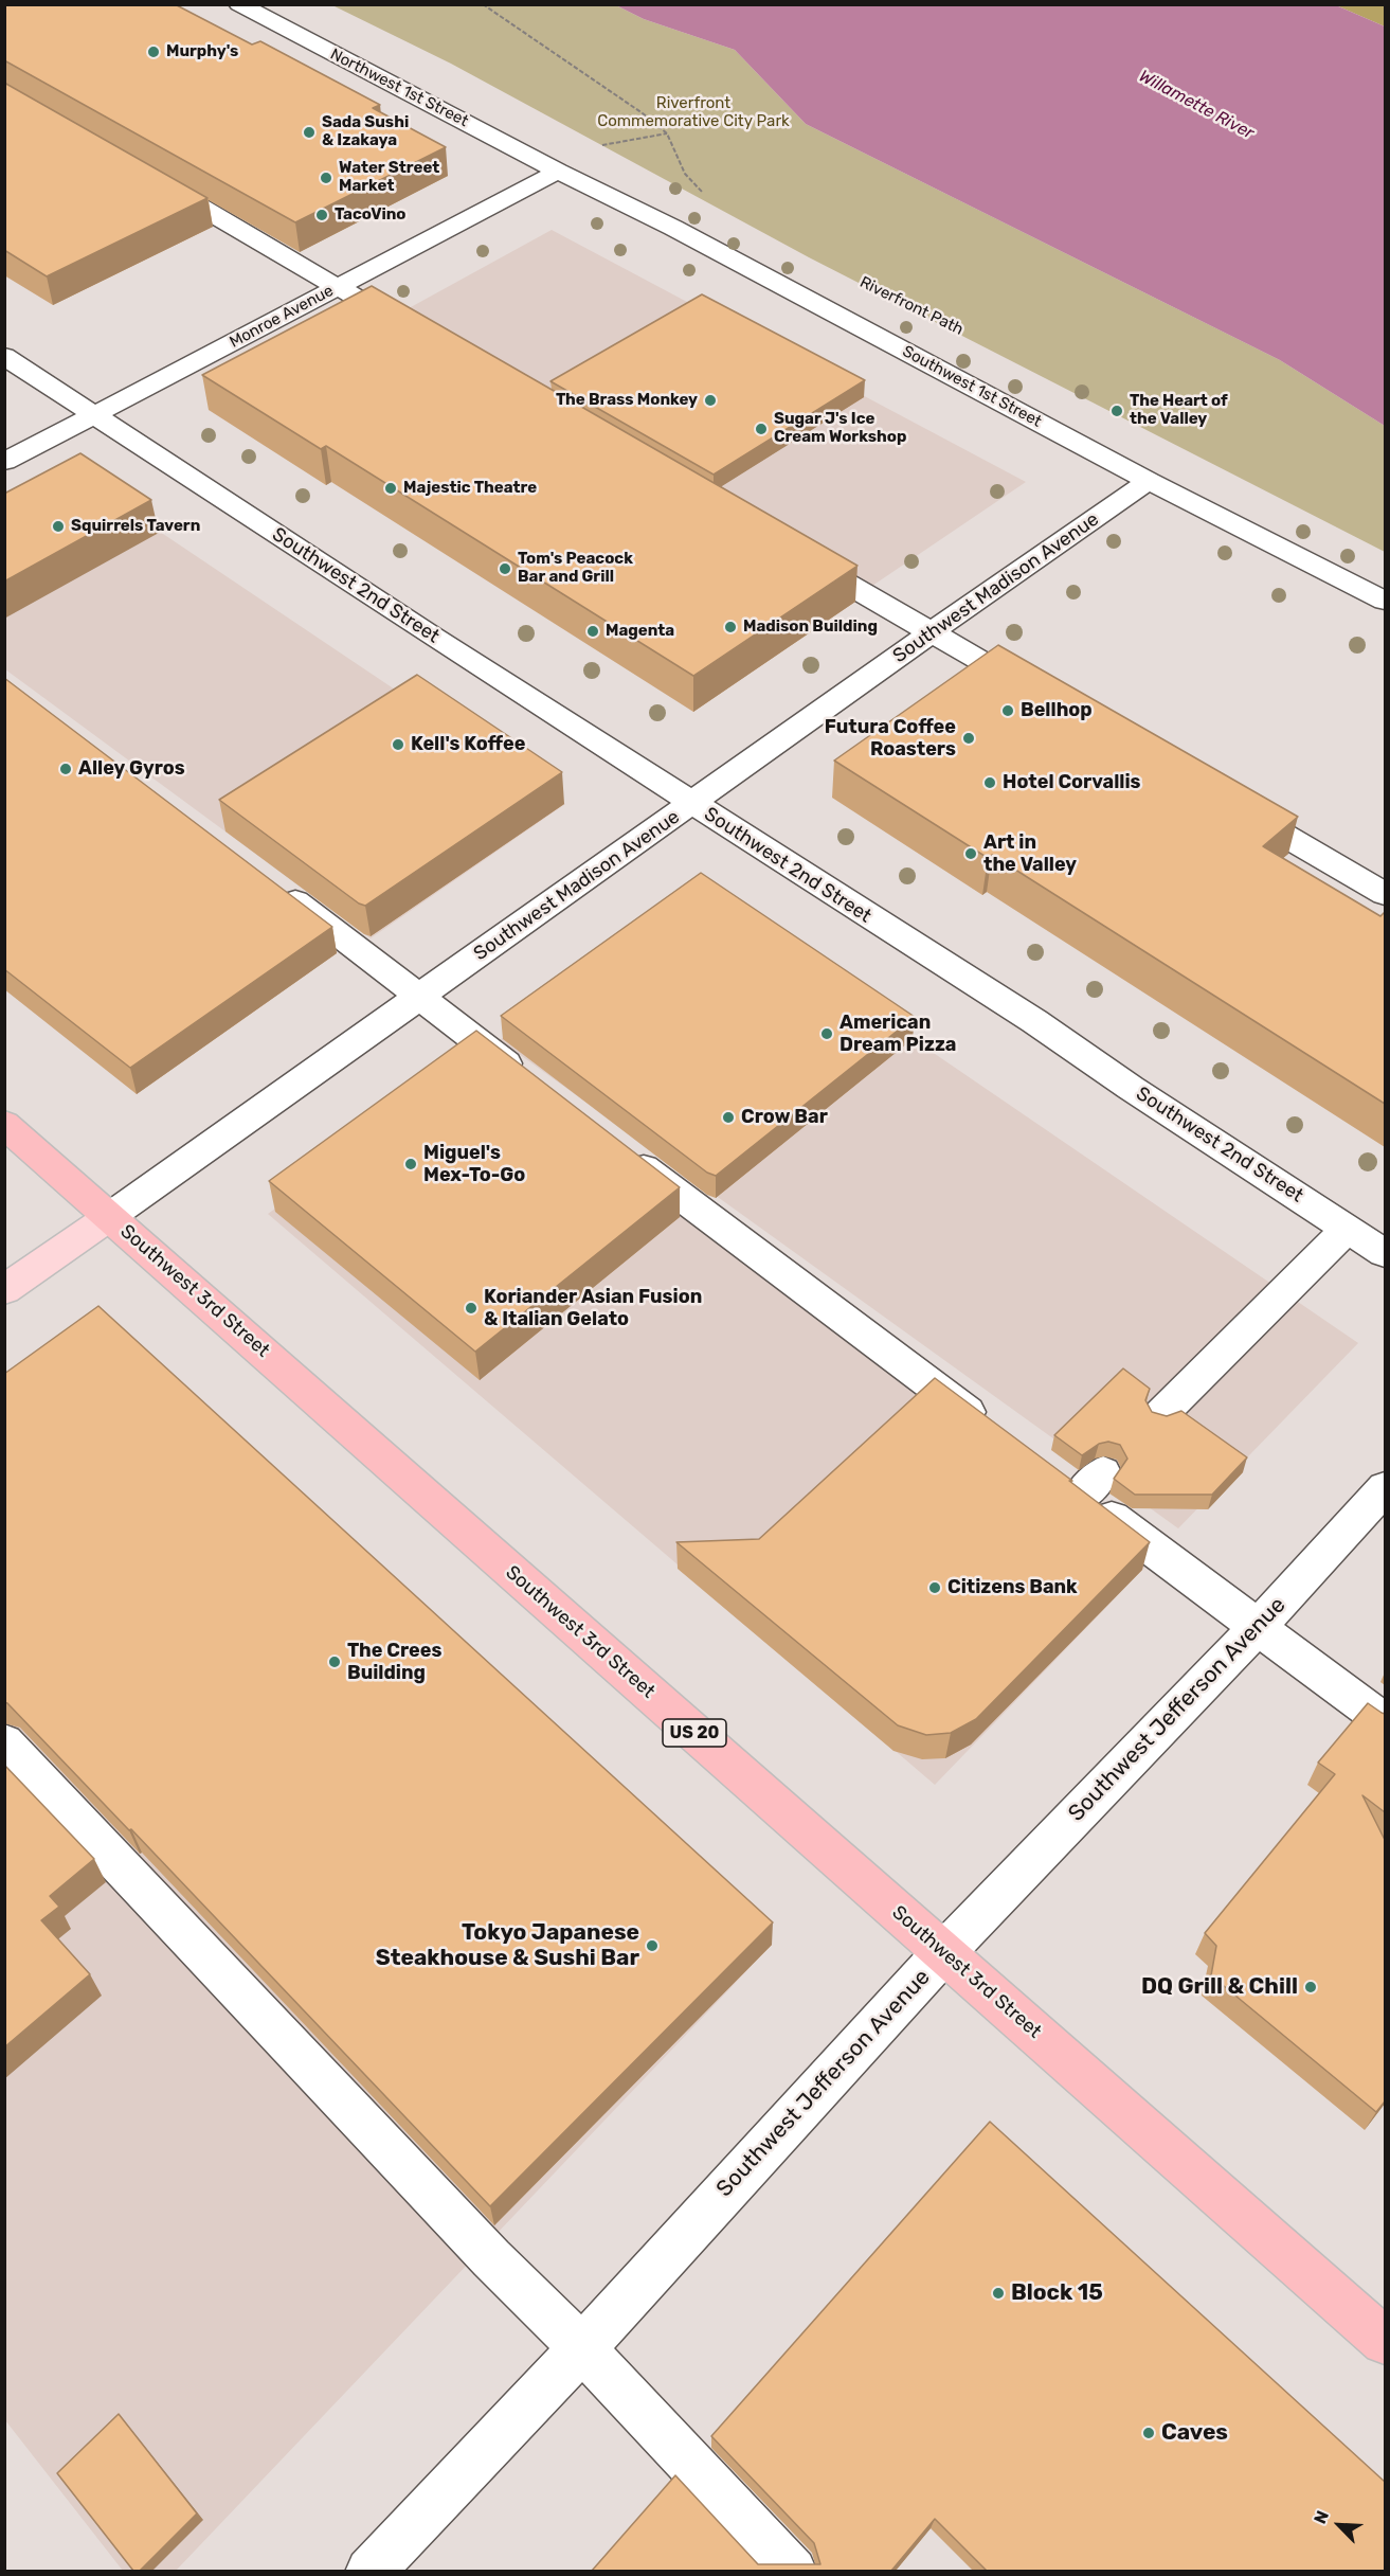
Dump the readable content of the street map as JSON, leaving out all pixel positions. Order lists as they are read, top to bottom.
{
  "streets": {
    "highway": ["Southwest 3rd Street", "US 20"],
    "main road": ["Southwest Madison Avenue"],
    "street": [
      "Northwest 1st Street",
      "Monroe Avenue",
      "Southwest 1st Street",
      "Southwest 2nd Street",
      "Southwest Jefferson Avenue"
    ]
  },
  "crossings": [
    ["Northwest 1st Street", "Monroe Avenue"],
    ["Northwest 1st Street", "Southwest 1st Street"],
    ["Monroe Avenue", "Southwest 1st Street"],
    ["Monroe Avenue", "Southwest 2nd Street"],
    ["Southwest 1st Street", "Southwest Madison Avenue"],
    ["Southwest 2nd Street", "Southwest Madison Avenue"],
    ["Southwest Madison Avenue", "Southwest 3rd Street"],
    ["Southwest 3rd Street", "Southwest Jefferson Avenue"]
  ],
  "water": ["Willamette River"],
  "parks": ["Riverfront Commemorative City Park"],
  "places": [
    "Murphy's",
    "Sada Sushi & Izakaya",
    "Water Street Market",
    "TacoVino",
    "The Brass Monkey",
    "The Heart of the Valley",
    "Sugar J's Ice Cream Workshop",
    "Majestic Theatre",
    "Squirrels Tavern",
    "Tom's Peacock Bar and Grill",
    "Madison Building",
    "Magenta",
    "Bellhop",
    "Futura Coffee Roasters",
    "Kell's Koffee",
    "Alley Gyros",
    "Hotel Corvallis",
    "Art in the Valley",
    "American Dream Pizza",
    "Crow Bar",
    "Miguel's Mex-To-Go",
    "Koriander Asian Fusion & Italian Gelato",
    "Citizens Bank",
    "The Crees Building",
    "Tokyo Japanese Steakhouse & Sushi Bar",
    "DQ Grill & Chill",
    "Block 15",
    "Caves"
  ],
  "north": "top left"
}
